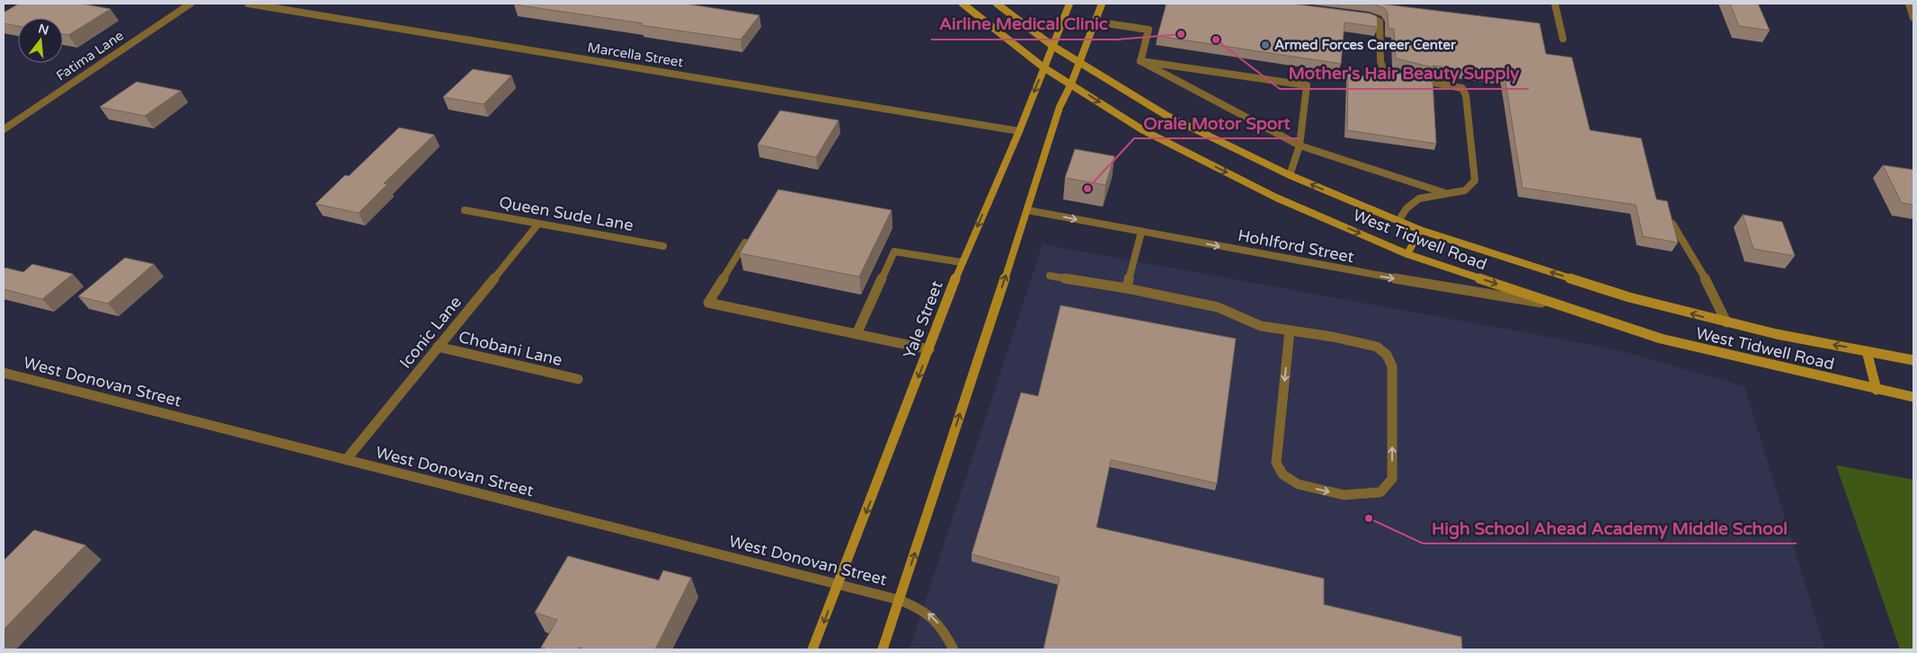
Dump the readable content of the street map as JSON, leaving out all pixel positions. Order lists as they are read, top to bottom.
{
  "streets": {
    "main road": ["West Tidwell Road", "Yale Street"],
    "street": [
      "Marcella Street",
      "Fatima Lane",
      "Queen Sude Lane",
      "Hohlford Street",
      "Iconic Lane",
      "Chobani Lane",
      "West Donovan Street"
    ]
  },
  "crossings": [
    ["Marcella Street", "Yale Street"],
    ["Queen Sude Lane", "Iconic Lane"],
    ["West Tidwell Road", "Hohlford Street"],
    ["West Tidwell Road", "Yale Street"],
    ["Yale Street", "West Donovan Street"],
    ["Iconic Lane", "Chobani Lane"],
    ["Iconic Lane", "West Donovan Street"]
  ],
  "places": [
    "Airline Medical Clinic",
    "Mother's Hair Beauty Supply",
    "Armed Forces Career Center",
    "Orale Motor Sport",
    "High School Ahead Academy Middle School"
  ],
  "north": "top"
}
